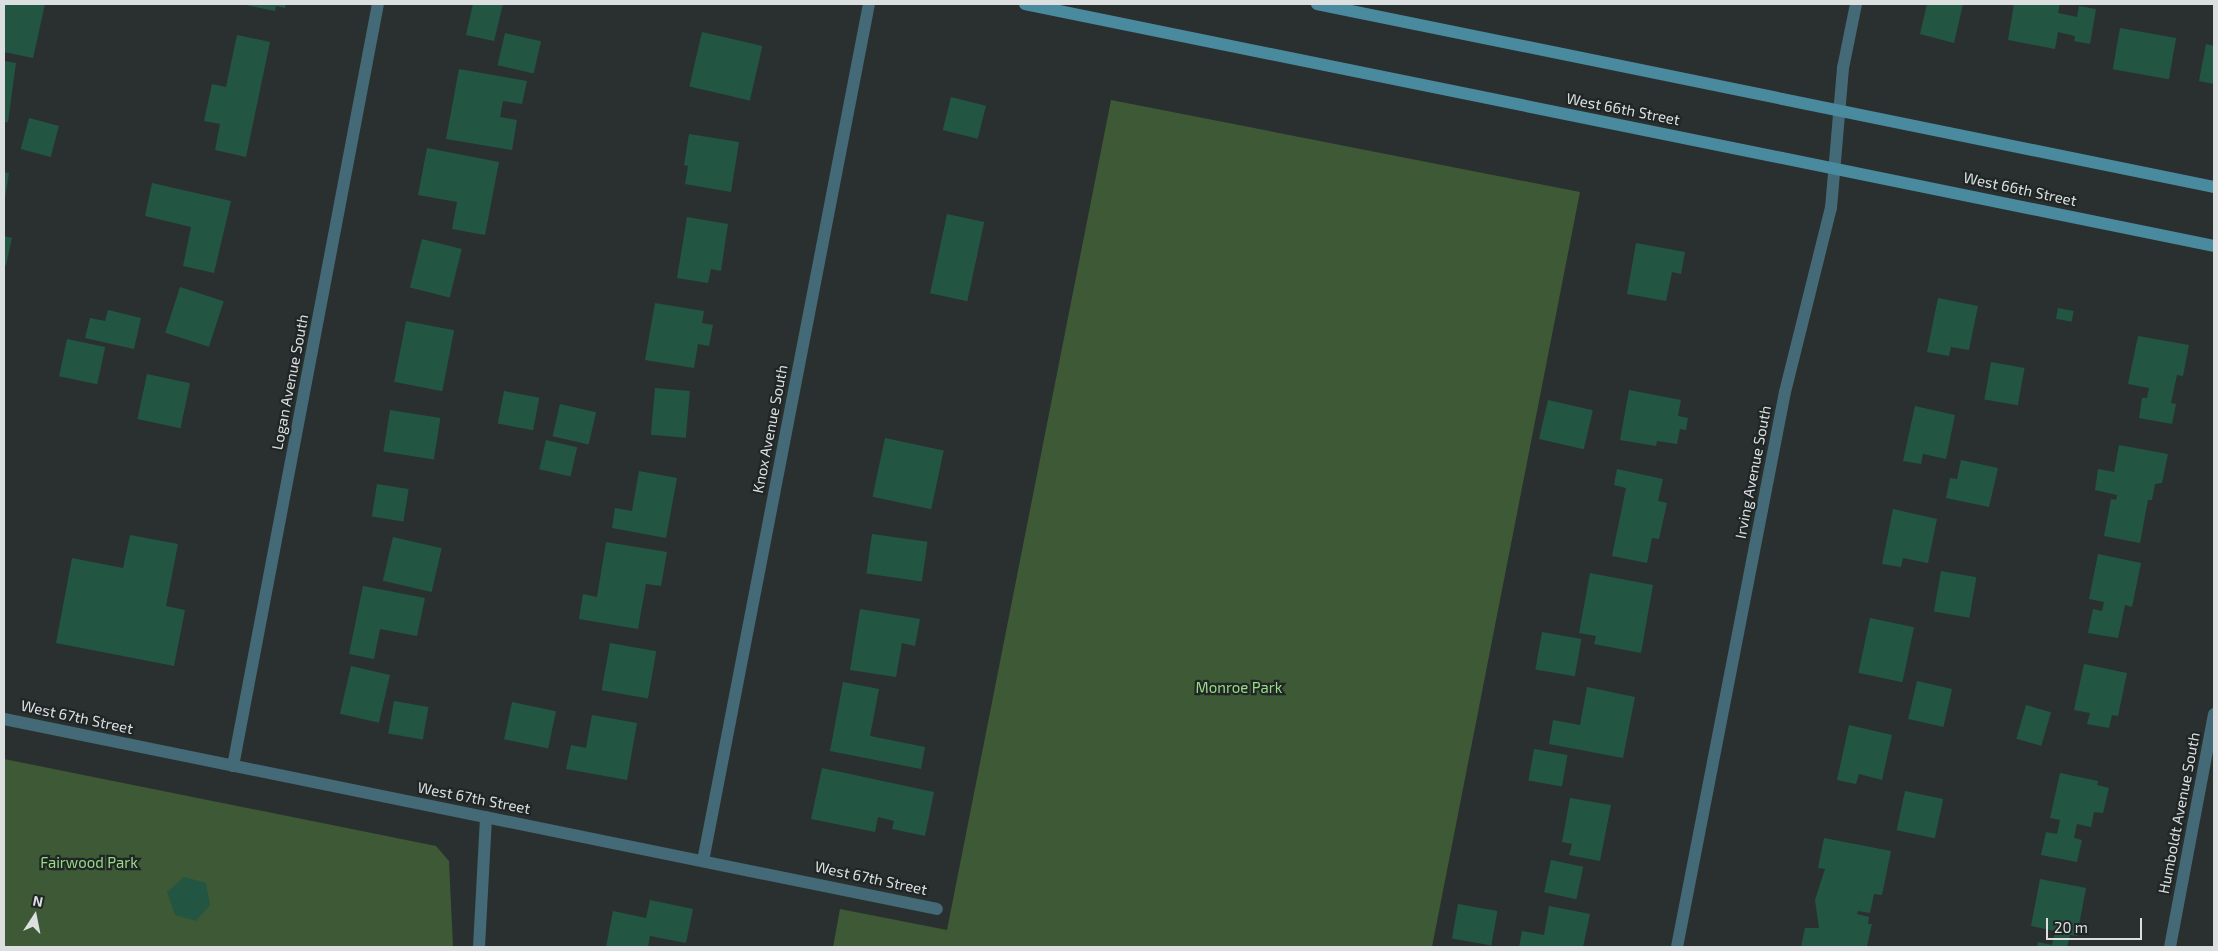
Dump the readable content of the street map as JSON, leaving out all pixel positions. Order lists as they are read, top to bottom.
{
  "streets": {
    "main road": ["West 66th Street"],
    "street": [
      "Logan Avenue South",
      "Knox Avenue South",
      "Irving Avenue South",
      "West 67th Street",
      "Humboldt Avenue South"
    ]
  },
  "crossings": [
    ["West 66th Street", "Irving Avenue South"],
    ["Logan Avenue South", "West 67th Street"],
    ["Knox Avenue South", "West 67th Street"]
  ],
  "parks": ["Monroe Park", "Fairwood Park"],
  "scale_bar": "20 m",
  "north": "top"
}
